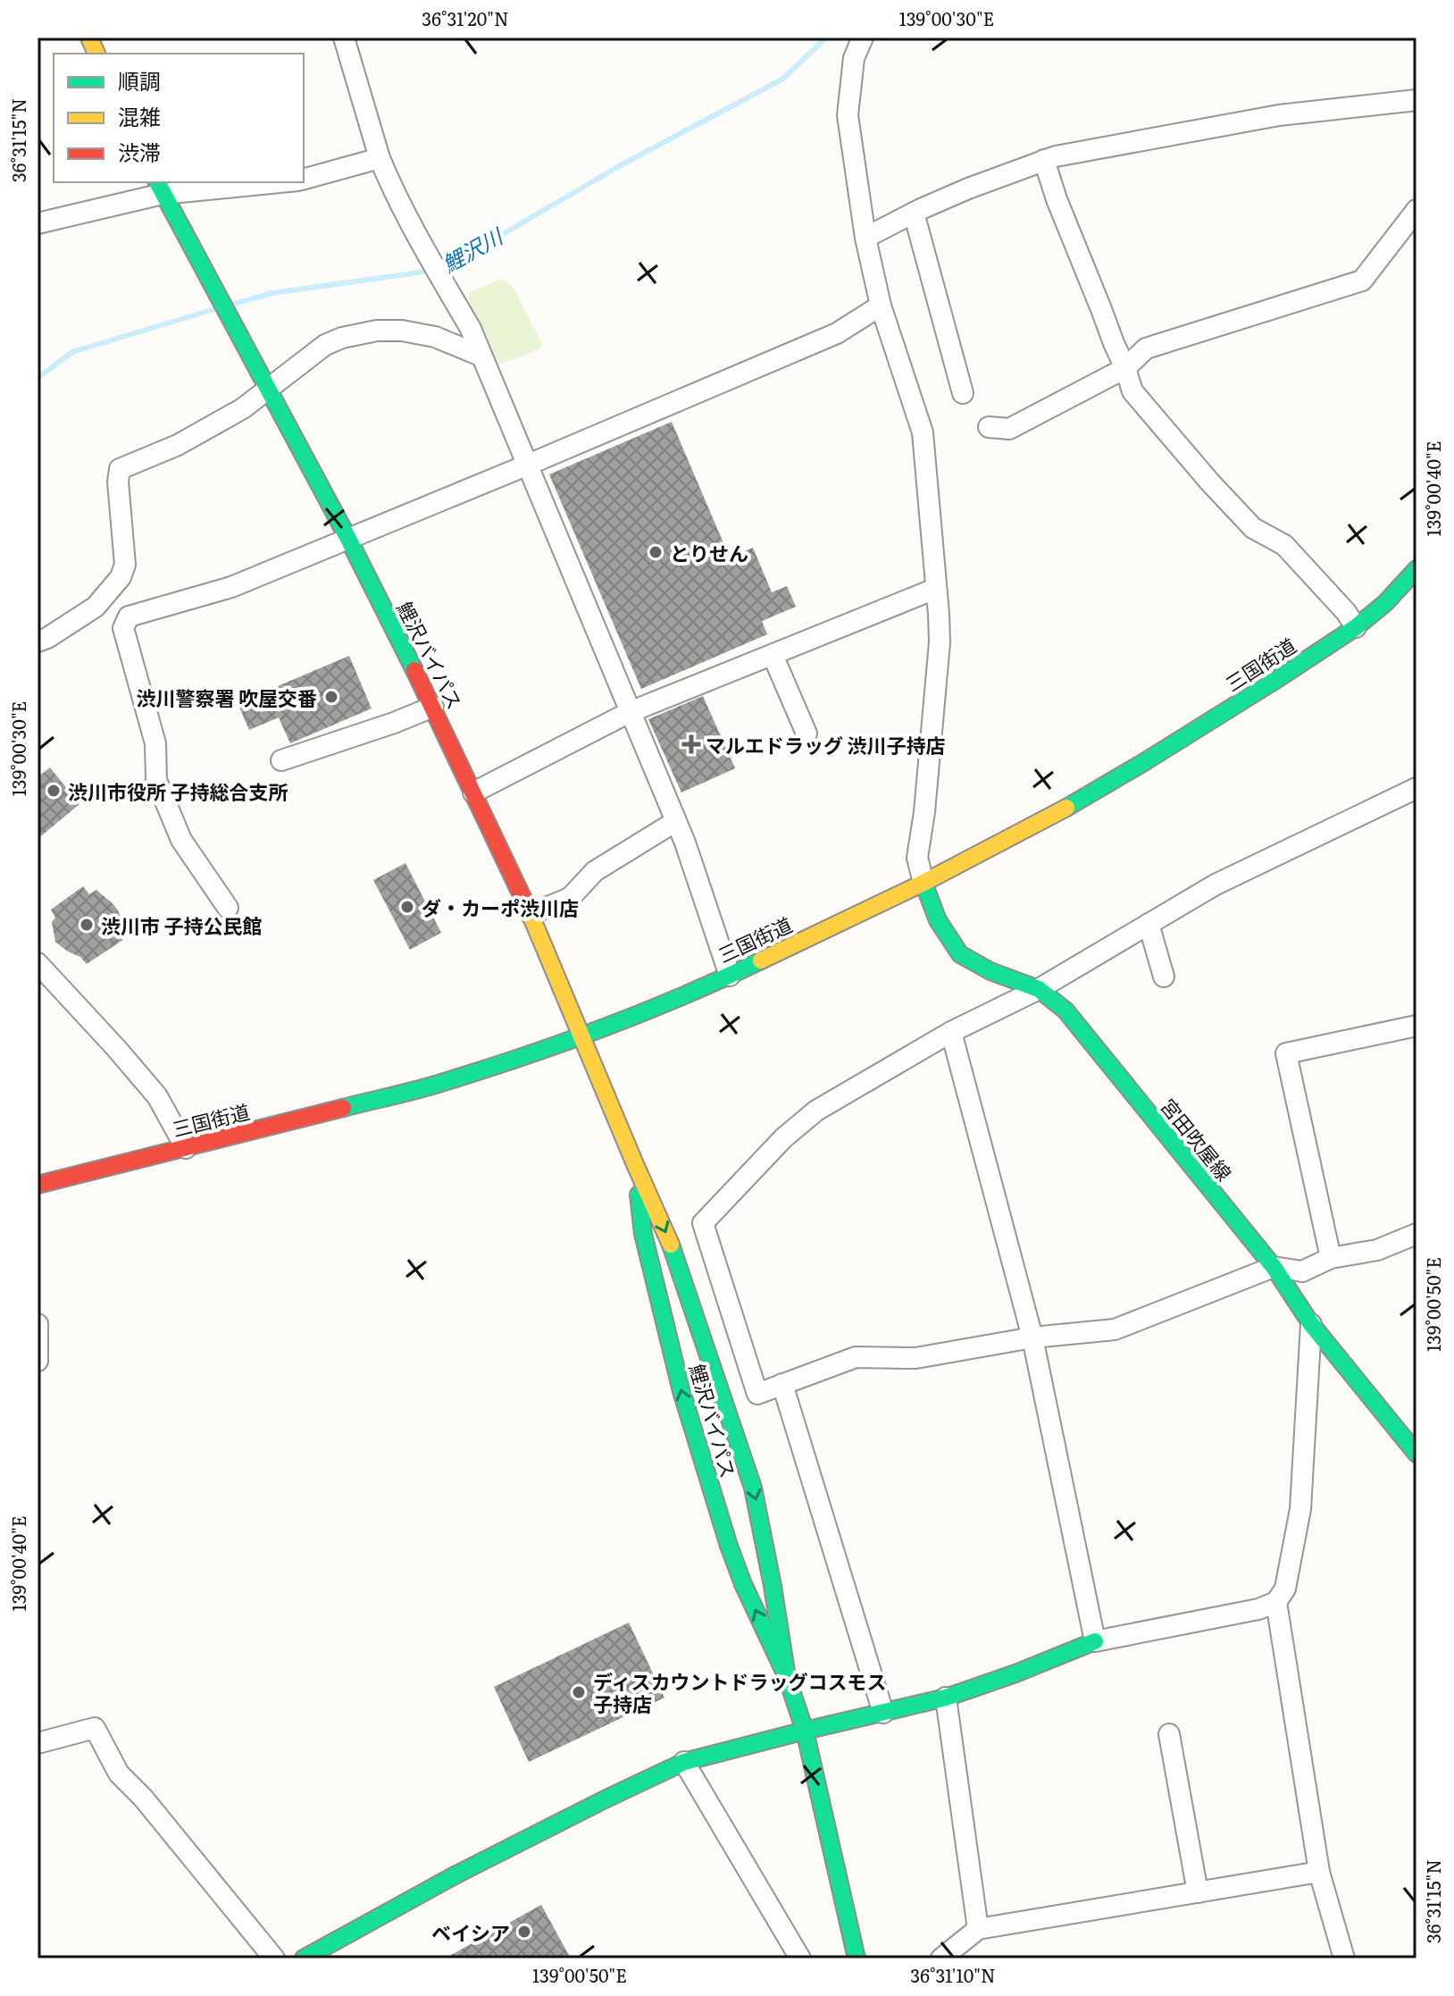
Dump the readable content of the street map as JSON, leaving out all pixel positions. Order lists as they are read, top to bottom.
{
  "streets": {
    "main road": ["鯉沢バイパス", "三国街道", "宮田吹屋線"]
  },
  "crossings": [
    ["鯉沢バイパス", "三国街道"],
    ["三国街道", "宮田吹屋線"]
  ],
  "water": ["鯉沢川"],
  "places": {
    "other": [
      "とりせん",
      "渋川警察署 吹屋交番",
      "渋川市役所 子持総合支所",
      "ダ・カーポ渋川店",
      "渋川市 子持公民館",
      "ディスカウントドラッグコスモス 子持店",
      "ベイシア"
    ],
    "health": ["マルエドラッグ 渋川子持店"]
  },
  "legend": ["順調", "混雑", "渋滞"],
  "coordinates": [
    "36°31'20\"N",
    "139°00'30\"E",
    "36°31'15\"N",
    "139°00'40\"E",
    "139°00'50\"E",
    "36°31'10\"N"
  ]
}
